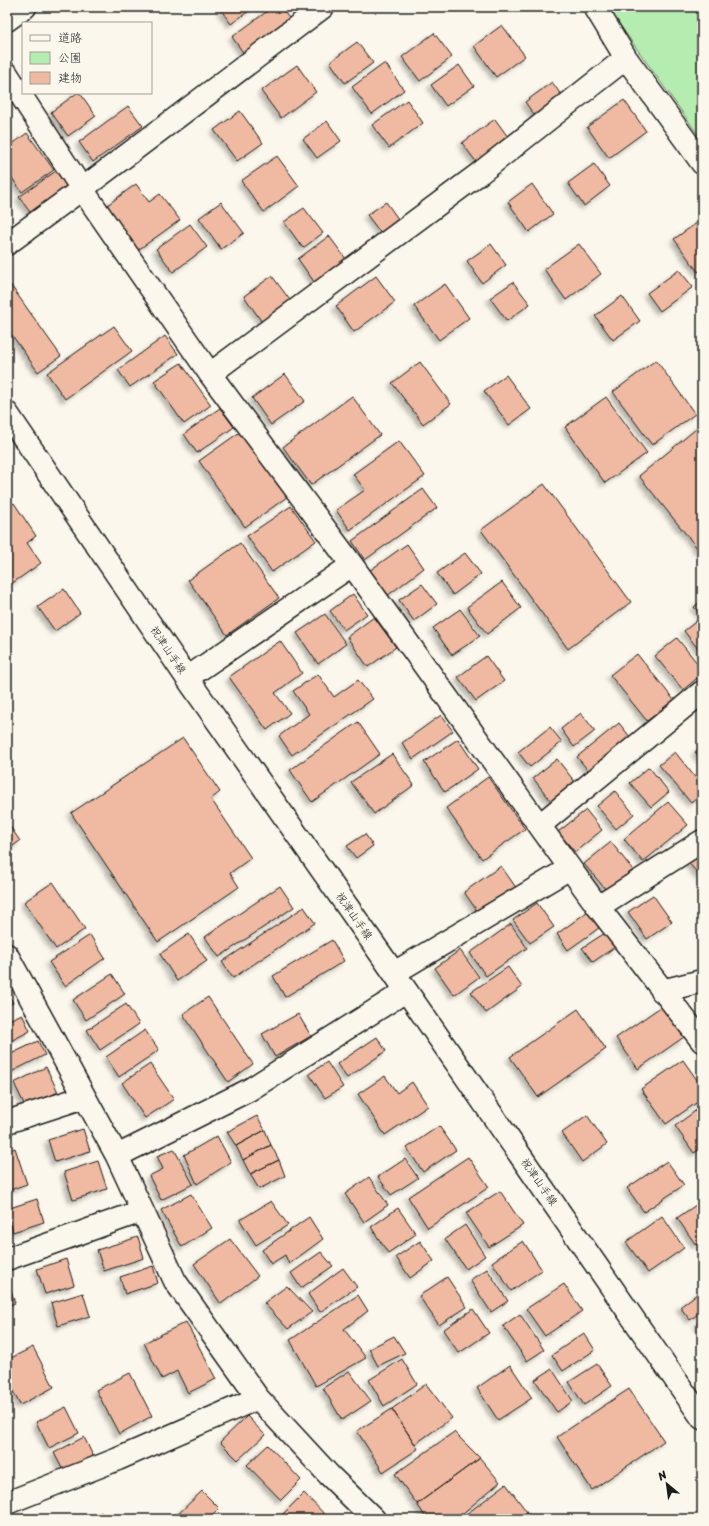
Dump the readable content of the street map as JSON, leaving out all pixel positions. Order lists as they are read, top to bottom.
{
  "streets": {
    "street": ["祝津山手線"]
  },
  "legend": ["道路", "公園", "建物"],
  "north": "top left"
}
